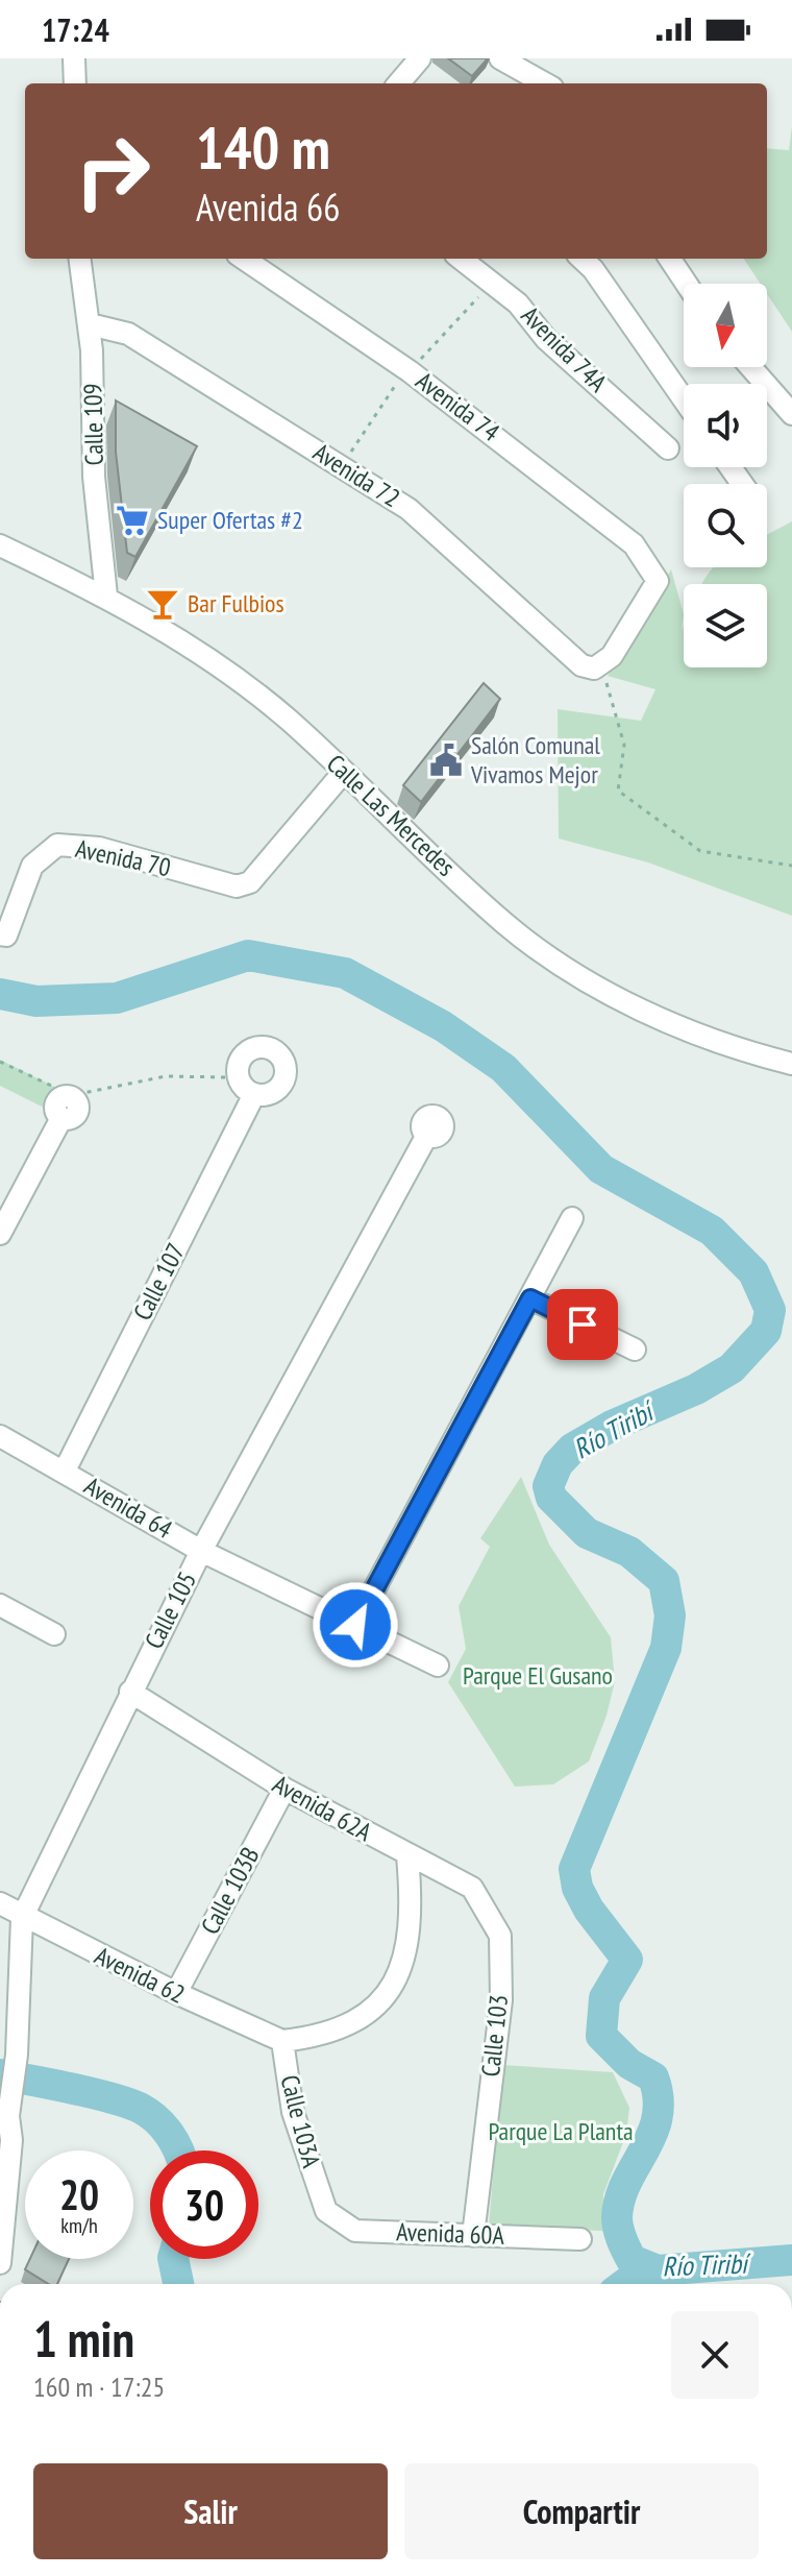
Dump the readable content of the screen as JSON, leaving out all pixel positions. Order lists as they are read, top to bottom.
{
  "streets": {
    "street": [
      "Avenida 74A",
      "Avenida 74",
      "Calle 109",
      "Avenida 72",
      "Calle Las Mercedes",
      "Avenida 70",
      "Calle 107",
      "Avenida 64",
      "Calle 105",
      "Avenida 62A",
      "Calle 103B",
      "Avenida 62",
      "Calle 103",
      "Calle 103A",
      "Avenida 60A"
    ]
  },
  "crossings": [
    ["Avenida 74", "Avenida 72"],
    ["Calle 109", "Avenida 72"],
    ["Calle 109", "Calle Las Mercedes"],
    ["Calle Las Mercedes", "Avenida 70"],
    ["Calle 107", "Avenida 64"],
    ["Avenida 64", "Calle 105"],
    ["Calle 105", "Avenida 62A"],
    ["Calle 105", "Avenida 62"],
    ["Avenida 62A", "Calle 103B"],
    ["Avenida 62A", "Calle 103"],
    ["Avenida 62A", "Calle 103A"],
    ["Calle 103B", "Avenida 62"],
    ["Avenida 62", "Calle 103A"],
    ["Calle 103", "Avenida 60A"],
    ["Calle 103A", "Avenida 60A"]
  ],
  "water": ["Río Tiribí"],
  "parks": ["Parque El Gusano", "Parque La Planta"],
  "places": {
    "supermarket": ["Super Ofertas #2"],
    "bar": ["Bar Fulbios"],
    "public building": ["Salón Comunal Vivamos Mejor"]
  },
  "north": "bottom",
  "page": {
    "status": "17:24",
    "turn": ["140 m", "Avenida 66"],
    "speed": "20 km/h",
    "limit": "30",
    "heading": ["1 min", "160 m · 17:25"],
    "buttons": ["Salir", "Compartir"]
  }
}
